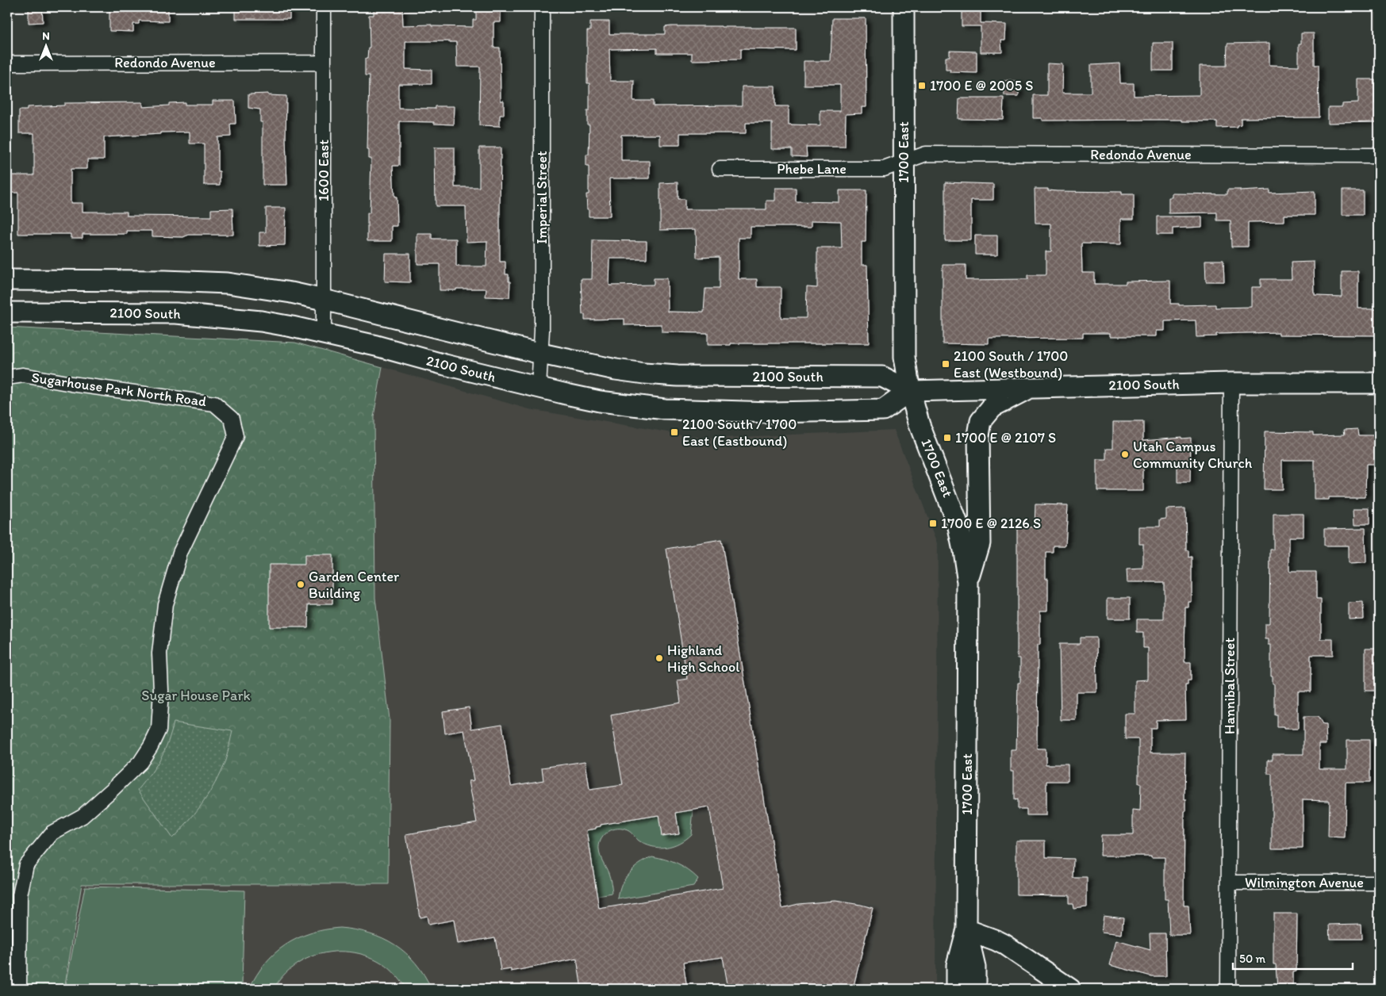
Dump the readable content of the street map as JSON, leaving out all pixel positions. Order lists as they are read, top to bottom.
{
  "streets": {
    "main road": ["1700 East", "2100 South"],
    "street": [
      "Redondo Avenue",
      "Phebe Lane",
      "1600 East",
      "Imperial Street",
      "Sugarhouse Park North Road",
      "Hannibal Street",
      "Wilmington Avenue"
    ]
  },
  "crossings": [
    ["Redondo Avenue", "1700 East"],
    ["Redondo Avenue", "Phebe Lane"],
    ["Redondo Avenue", "1600 East"],
    ["1700 East", "Phebe Lane"],
    ["1700 East", "2100 South"],
    ["1600 East", "2100 South"],
    ["Imperial Street", "2100 South"],
    ["2100 South", "Hannibal Street"],
    ["Hannibal Street", "Wilmington Avenue"]
  ],
  "parks": ["Sugar House Park"],
  "places": {
    "transit": [
      "1700 E @ 2005 S",
      "2100 South / 1700 East (Westbound)",
      "2100 South / 1700 East (Eastbound)",
      "1700 E @ 2107 S",
      "1700 E @ 2126 S"
    ],
    "other": ["Utah Campus Community Church", "Garden Center Building", "Highland High School"]
  },
  "scale_bar": "50 m",
  "north": "top"
}
